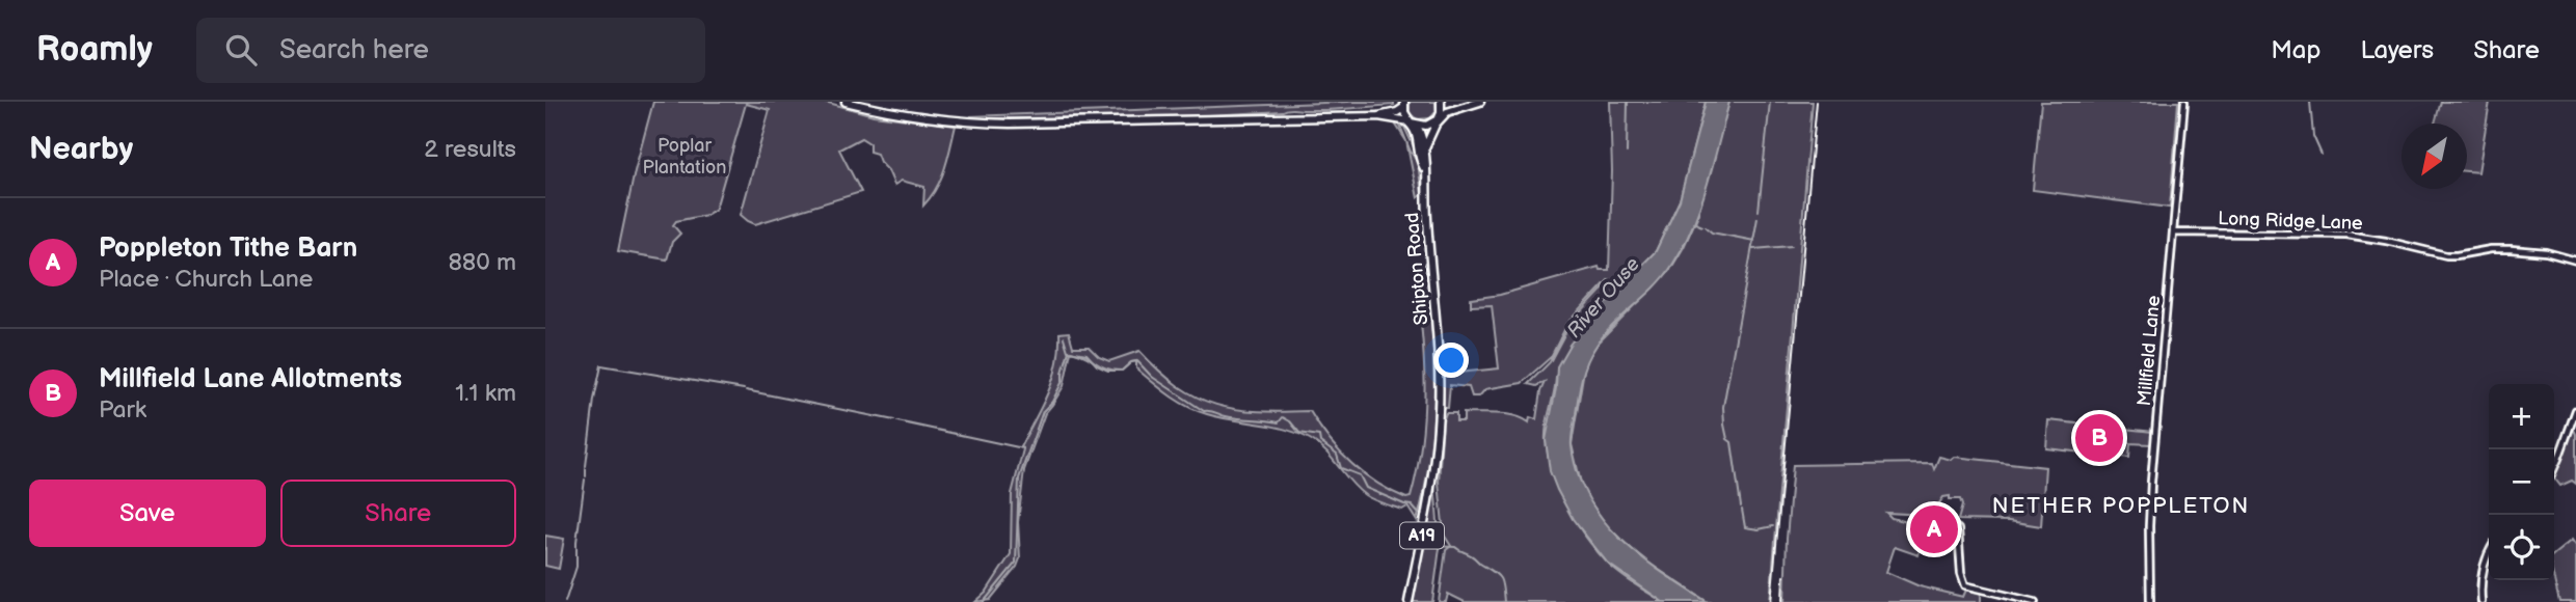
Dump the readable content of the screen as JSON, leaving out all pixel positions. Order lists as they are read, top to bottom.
{
  "streets": {
    "highway": ["Shipton Road", "A19"],
    "street": ["Long Ridge Lane", "Millfield Lane"]
  },
  "crossings": [
    ["Long Ridge Lane", "Millfield Lane"]
  ],
  "districts": ["NETHER POPPLETON"],
  "water": ["River Ouse"],
  "parks": ["Poplar Plantation"],
  "north": "bottom left",
  "page": {
    "header": "Roamly",
    "search": "Search here",
    "nav": ["Map", "Layers", "Share"],
    "heading": ["Nearby", "2 results"],
    "list": [
      {
        "mark": "A",
        "name": "Poppleton Tithe Barn",
        "note": "Place · Church Lane",
        "value": "880 m"
      },
      {
        "mark": "B",
        "name": "Millfield Lane Allotments",
        "note": "Park",
        "value": "1.1 km"
      }
    ],
    "map_buttons": ["+", "−"],
    "pins": ["B", "A"],
    "buttons": ["Save", "Share"]
  }
}
